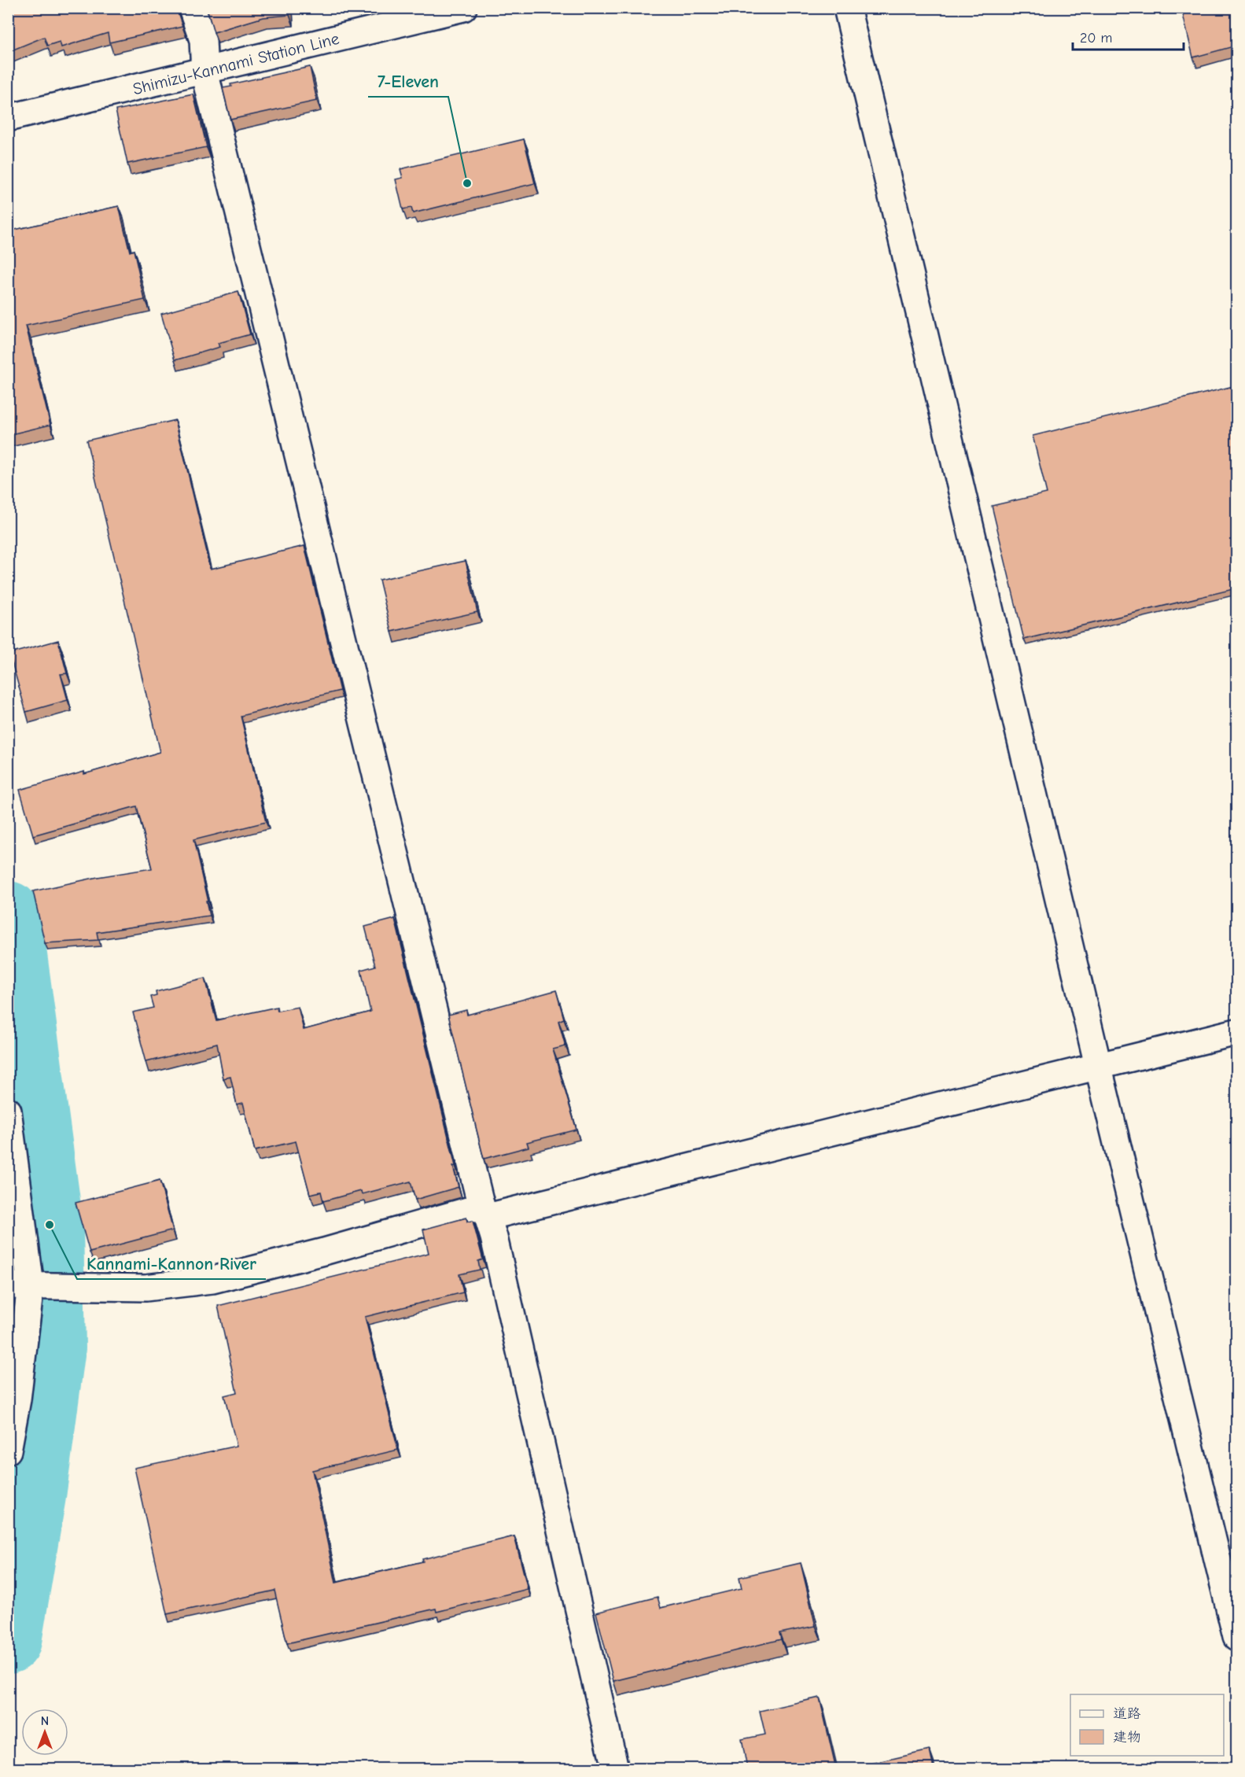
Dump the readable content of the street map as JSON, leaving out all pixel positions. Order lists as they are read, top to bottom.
{
  "streets": {
    "street": ["Shimizu-Kannami Station Line"]
  },
  "places": ["7-Eleven", "Kannami-Kannon River"],
  "legend": ["道路", "建物"],
  "scale_bar": "20 m",
  "north": "top"
}
